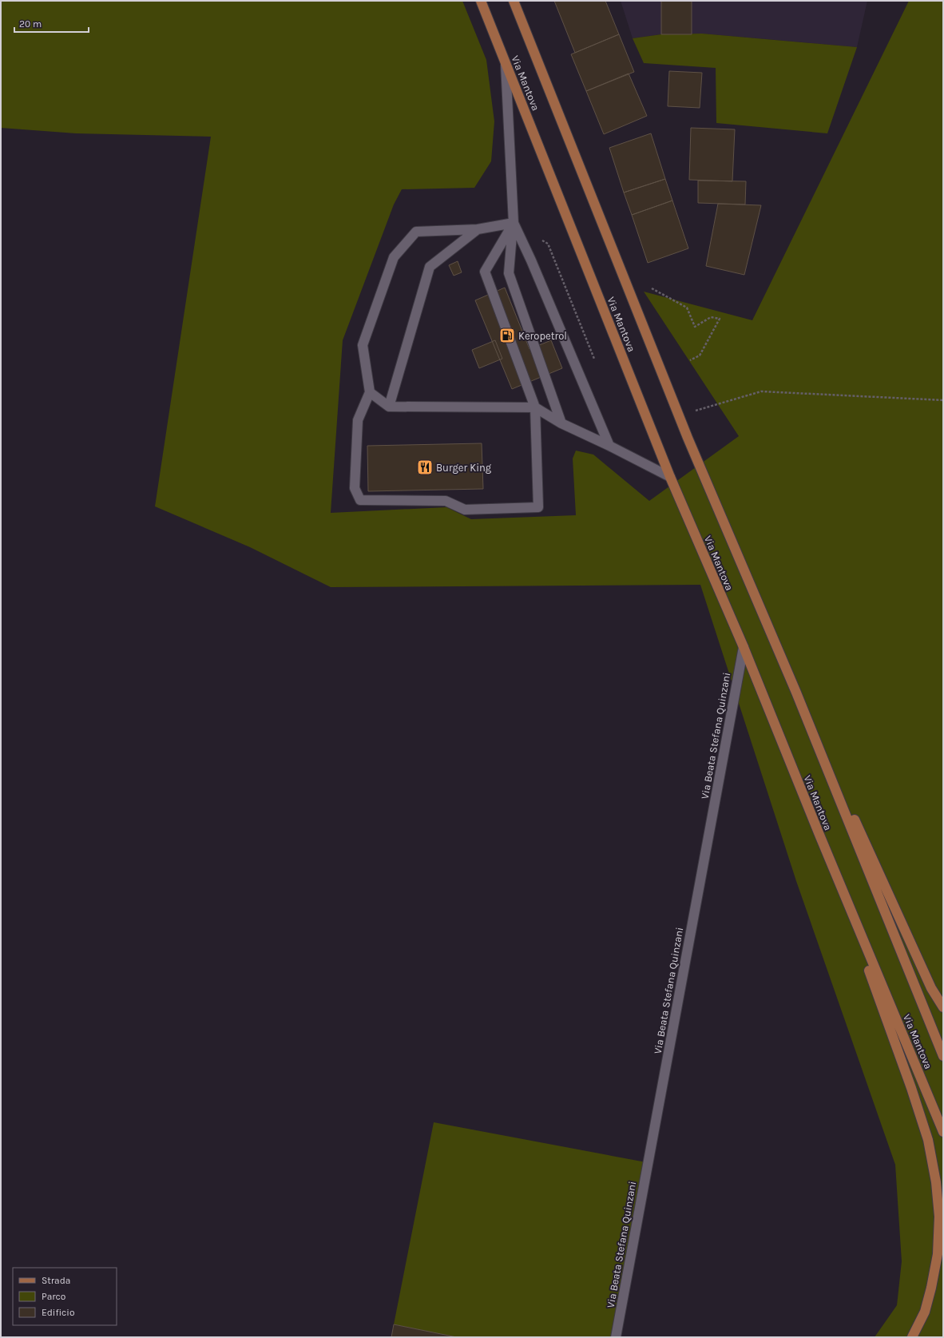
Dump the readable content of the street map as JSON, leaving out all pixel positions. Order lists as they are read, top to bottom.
{
  "streets": {
    "main road": ["Via Mantova"],
    "lane": ["Via Beata Stefana Quinzani"]
  },
  "crossings": [
    ["Via Mantova", "Via Beata Stefana Quinzani"]
  ],
  "places": {
    "fuel station": ["Keropetrol"],
    "restaurant": ["Burger King"]
  },
  "legend": ["Strada", "Parco", "Edificio"],
  "scale_bar": "20 m"
}
